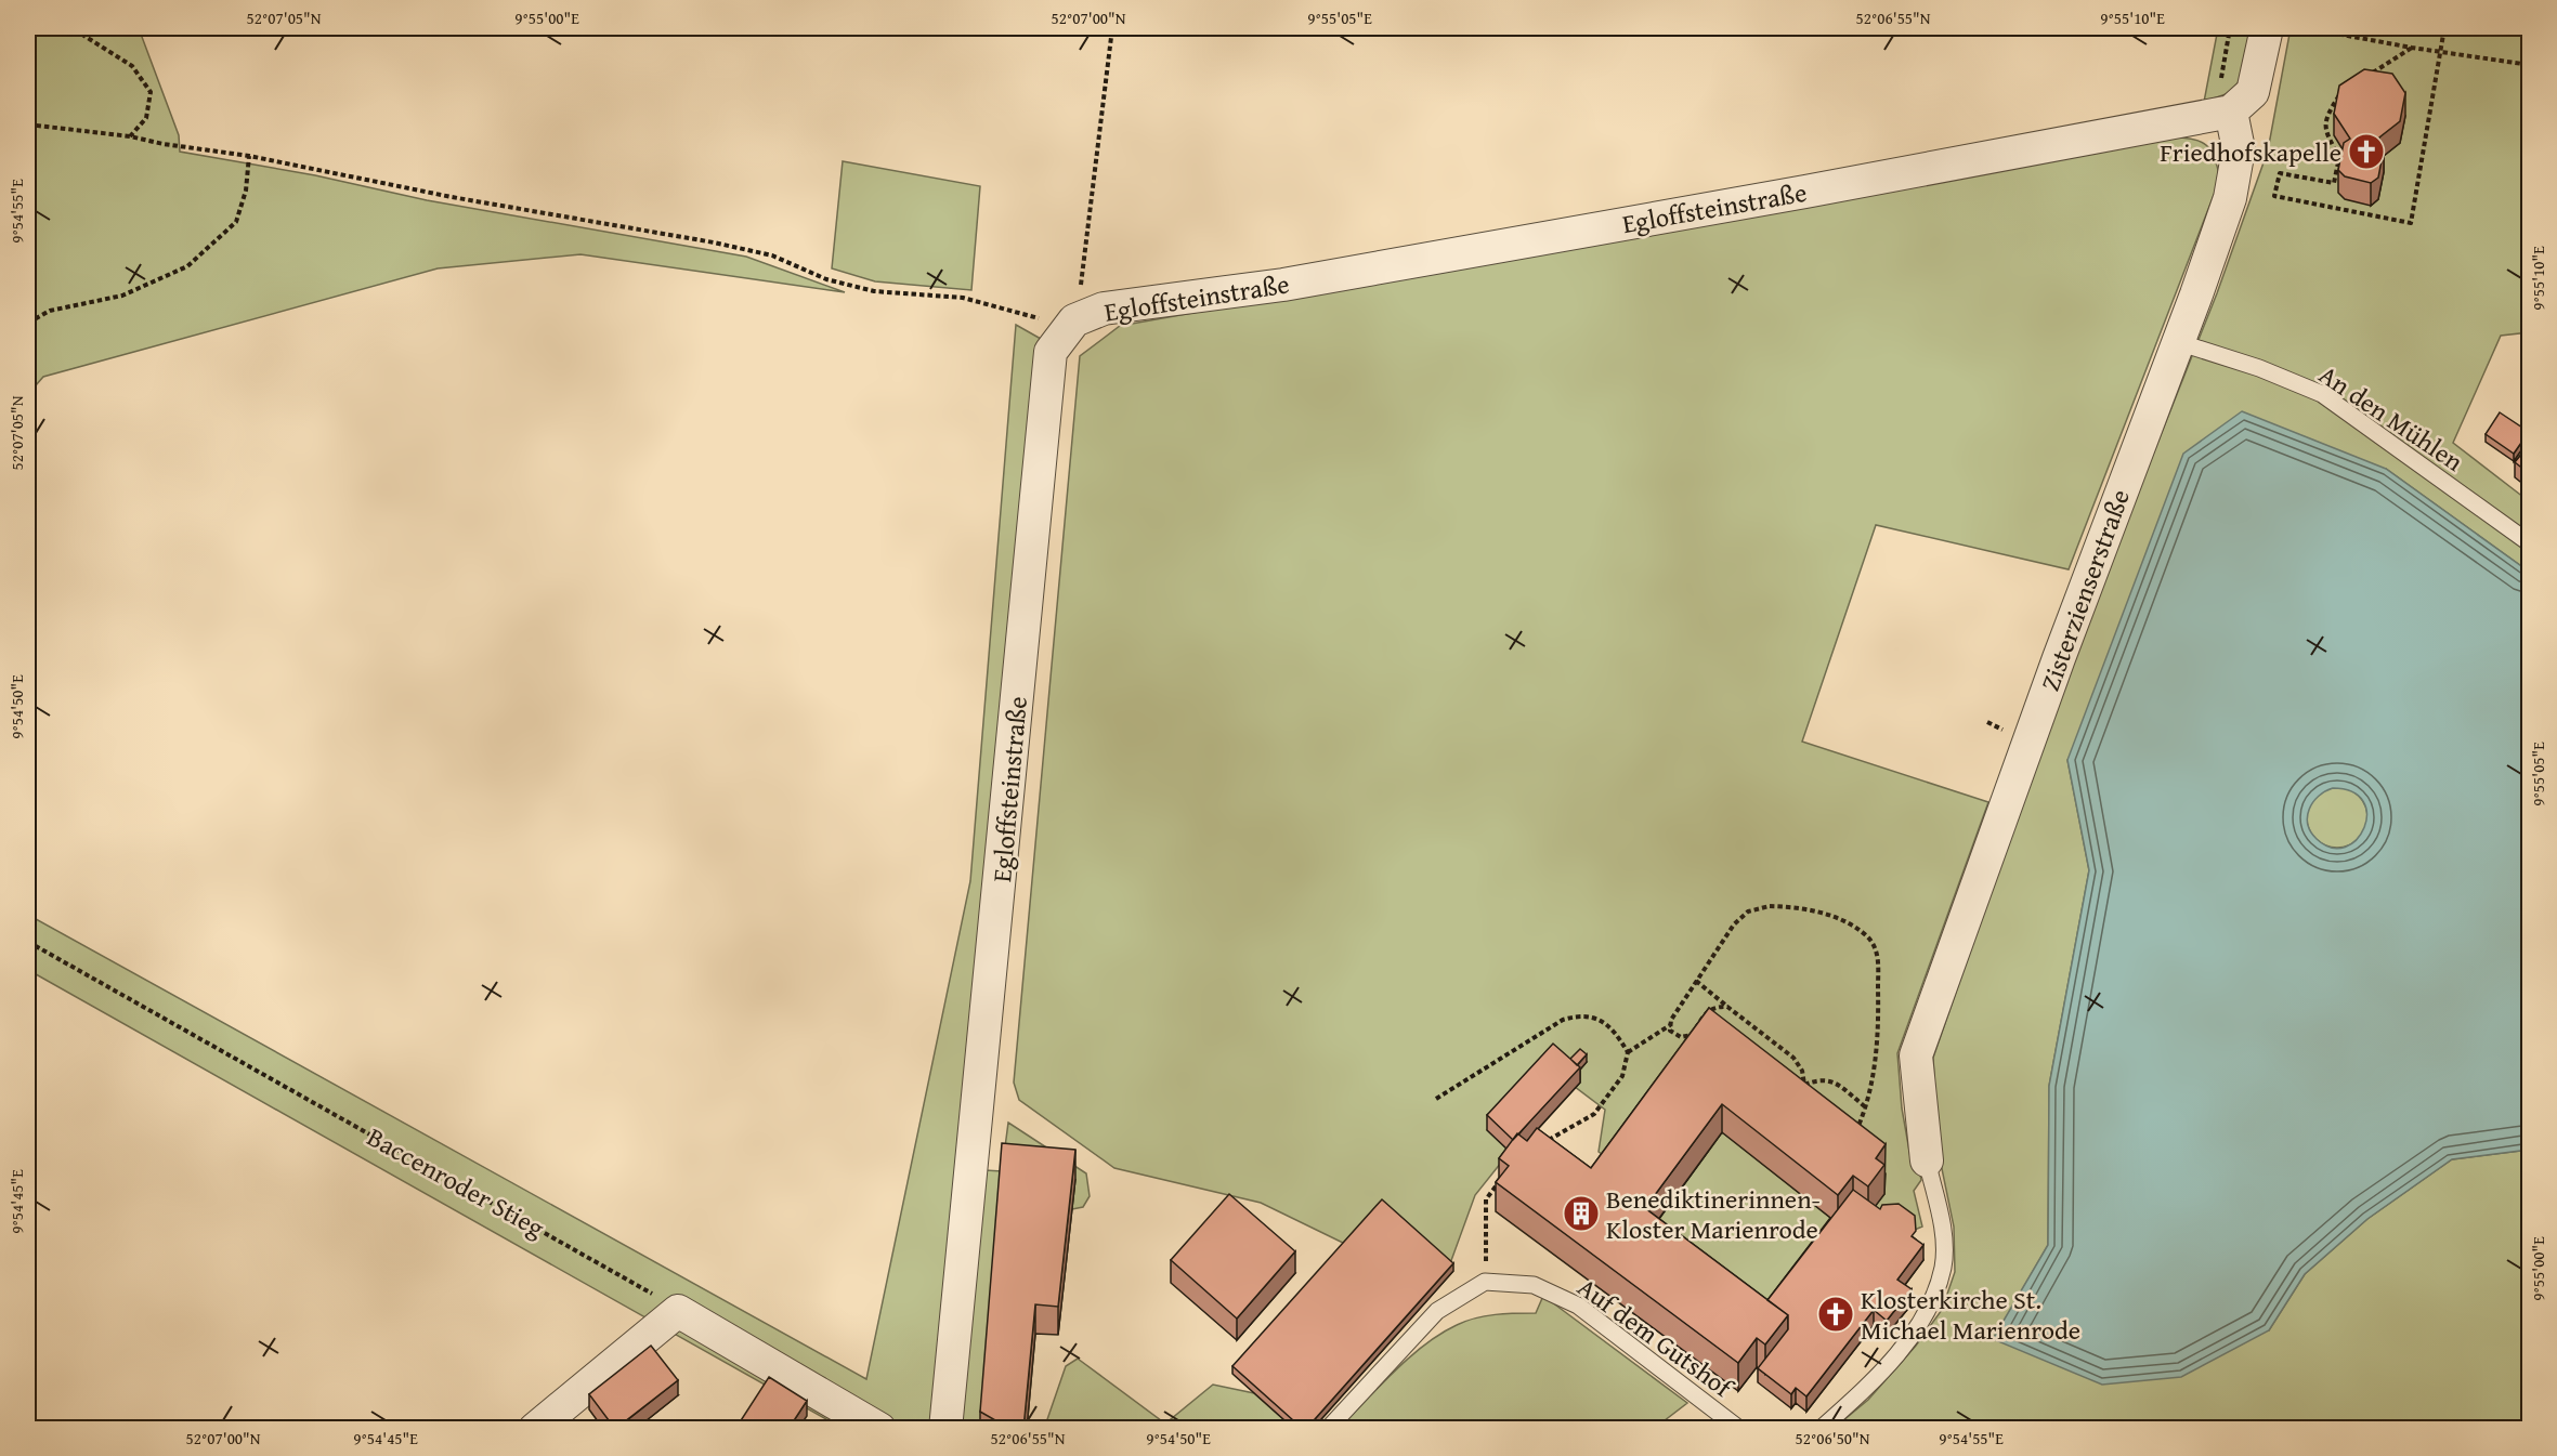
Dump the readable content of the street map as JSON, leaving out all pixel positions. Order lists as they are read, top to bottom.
{
  "streets": {
    "street": ["Egloffsteinstraße", "Zisterzienserstraße"],
    "lane": ["An den Mühlen", "Auf dem Gutshof"],
    "path": ["Baccenroder Stieg"]
  },
  "crossings": [
    ["Egloffsteinstraße", "Zisterzienserstraße"],
    ["An den Mühlen", "Zisterzienserstraße"]
  ],
  "places": {
    "church": ["Friedhofskapelle", "Klosterkirche St. Michael Marienrode"],
    "building": ["Benediktinerinnen- Kloster Marienrode"]
  },
  "coordinates": [
    "52°07'05\"N",
    "9°55'00\"E",
    "52°07'00\"N",
    "9°55'05\"E",
    "52°06'55\"N",
    "9°55'10\"E",
    "9°54'55\"E",
    "9°54'50\"E",
    "9°54'45\"E",
    "52°06'50\"N"
  ]
}
